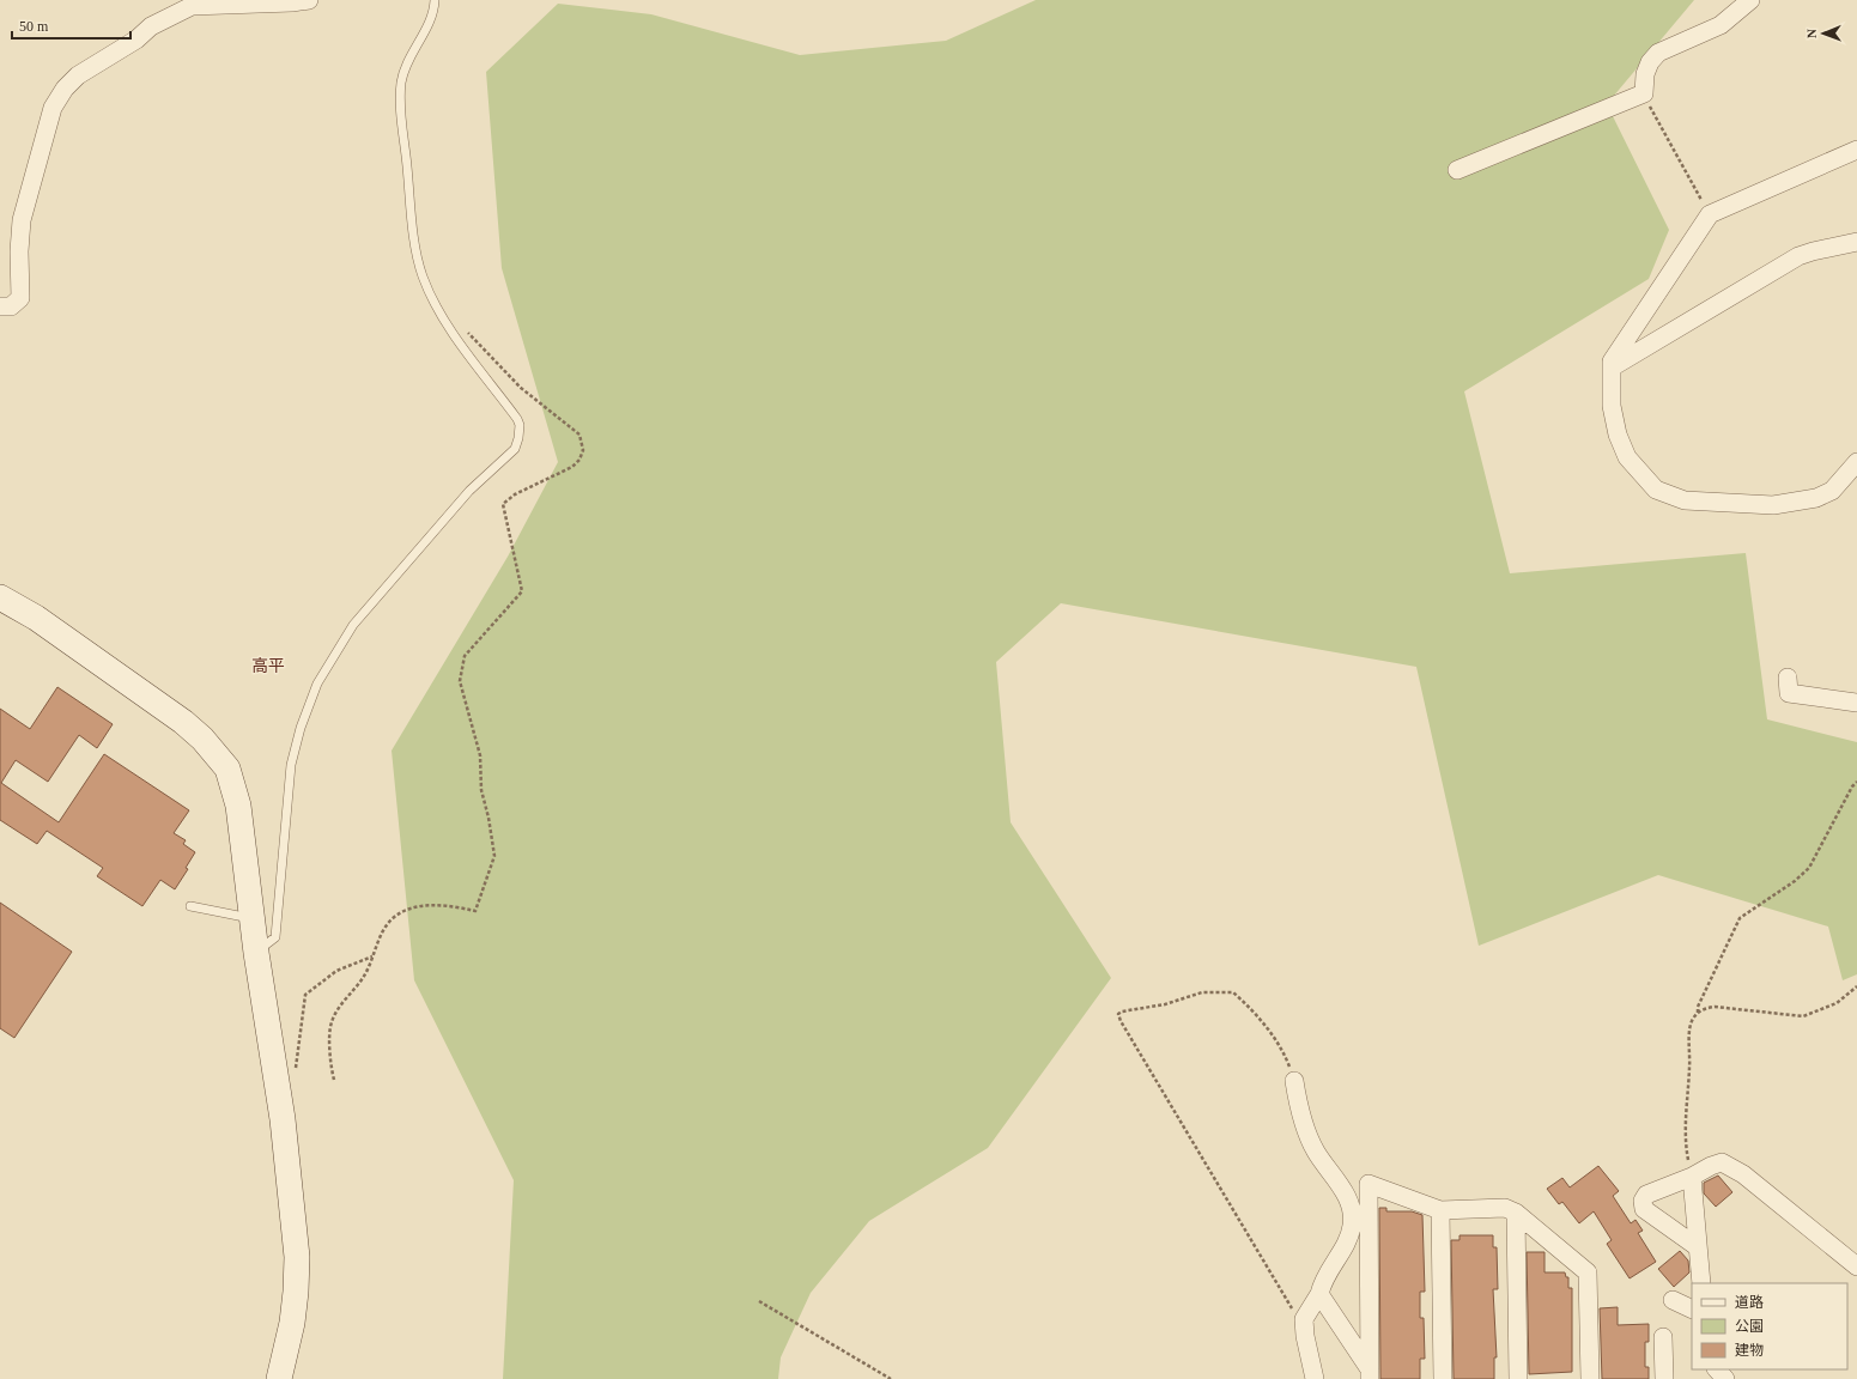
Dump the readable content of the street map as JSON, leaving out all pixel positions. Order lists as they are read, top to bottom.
{
  "districts": ["高平"],
  "legend": ["道路", "公園", "建物"],
  "scale_bar": "50 m",
  "north": "left"
}
